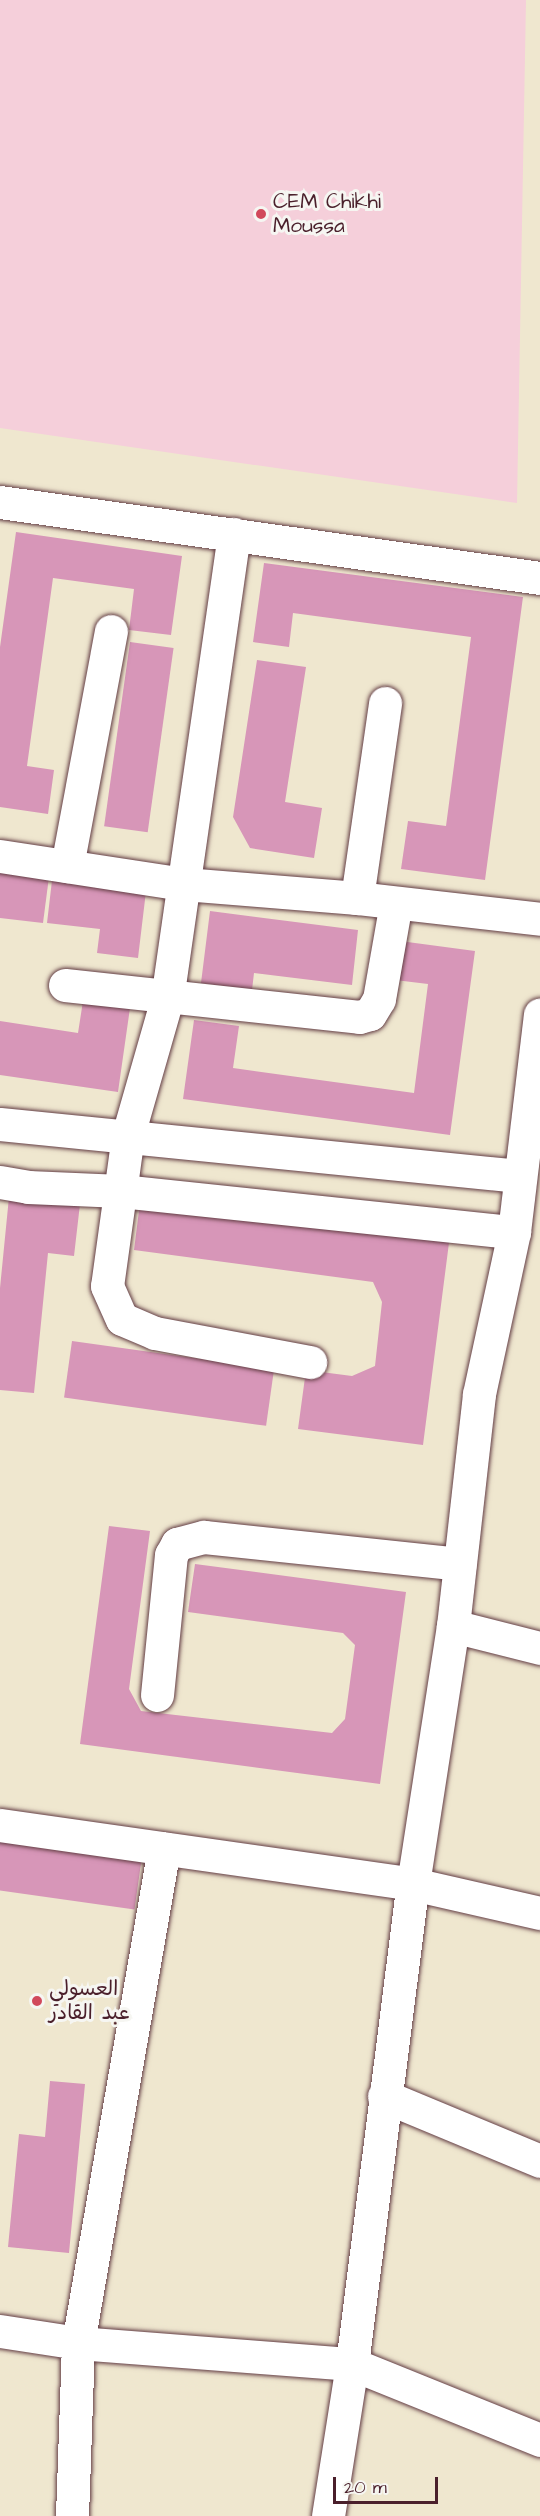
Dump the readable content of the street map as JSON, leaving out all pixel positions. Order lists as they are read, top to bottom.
{
  "places": ["CEM Chikhi Moussa", "العسولي عبد القادر"],
  "scale_bar": "20 m"
}
